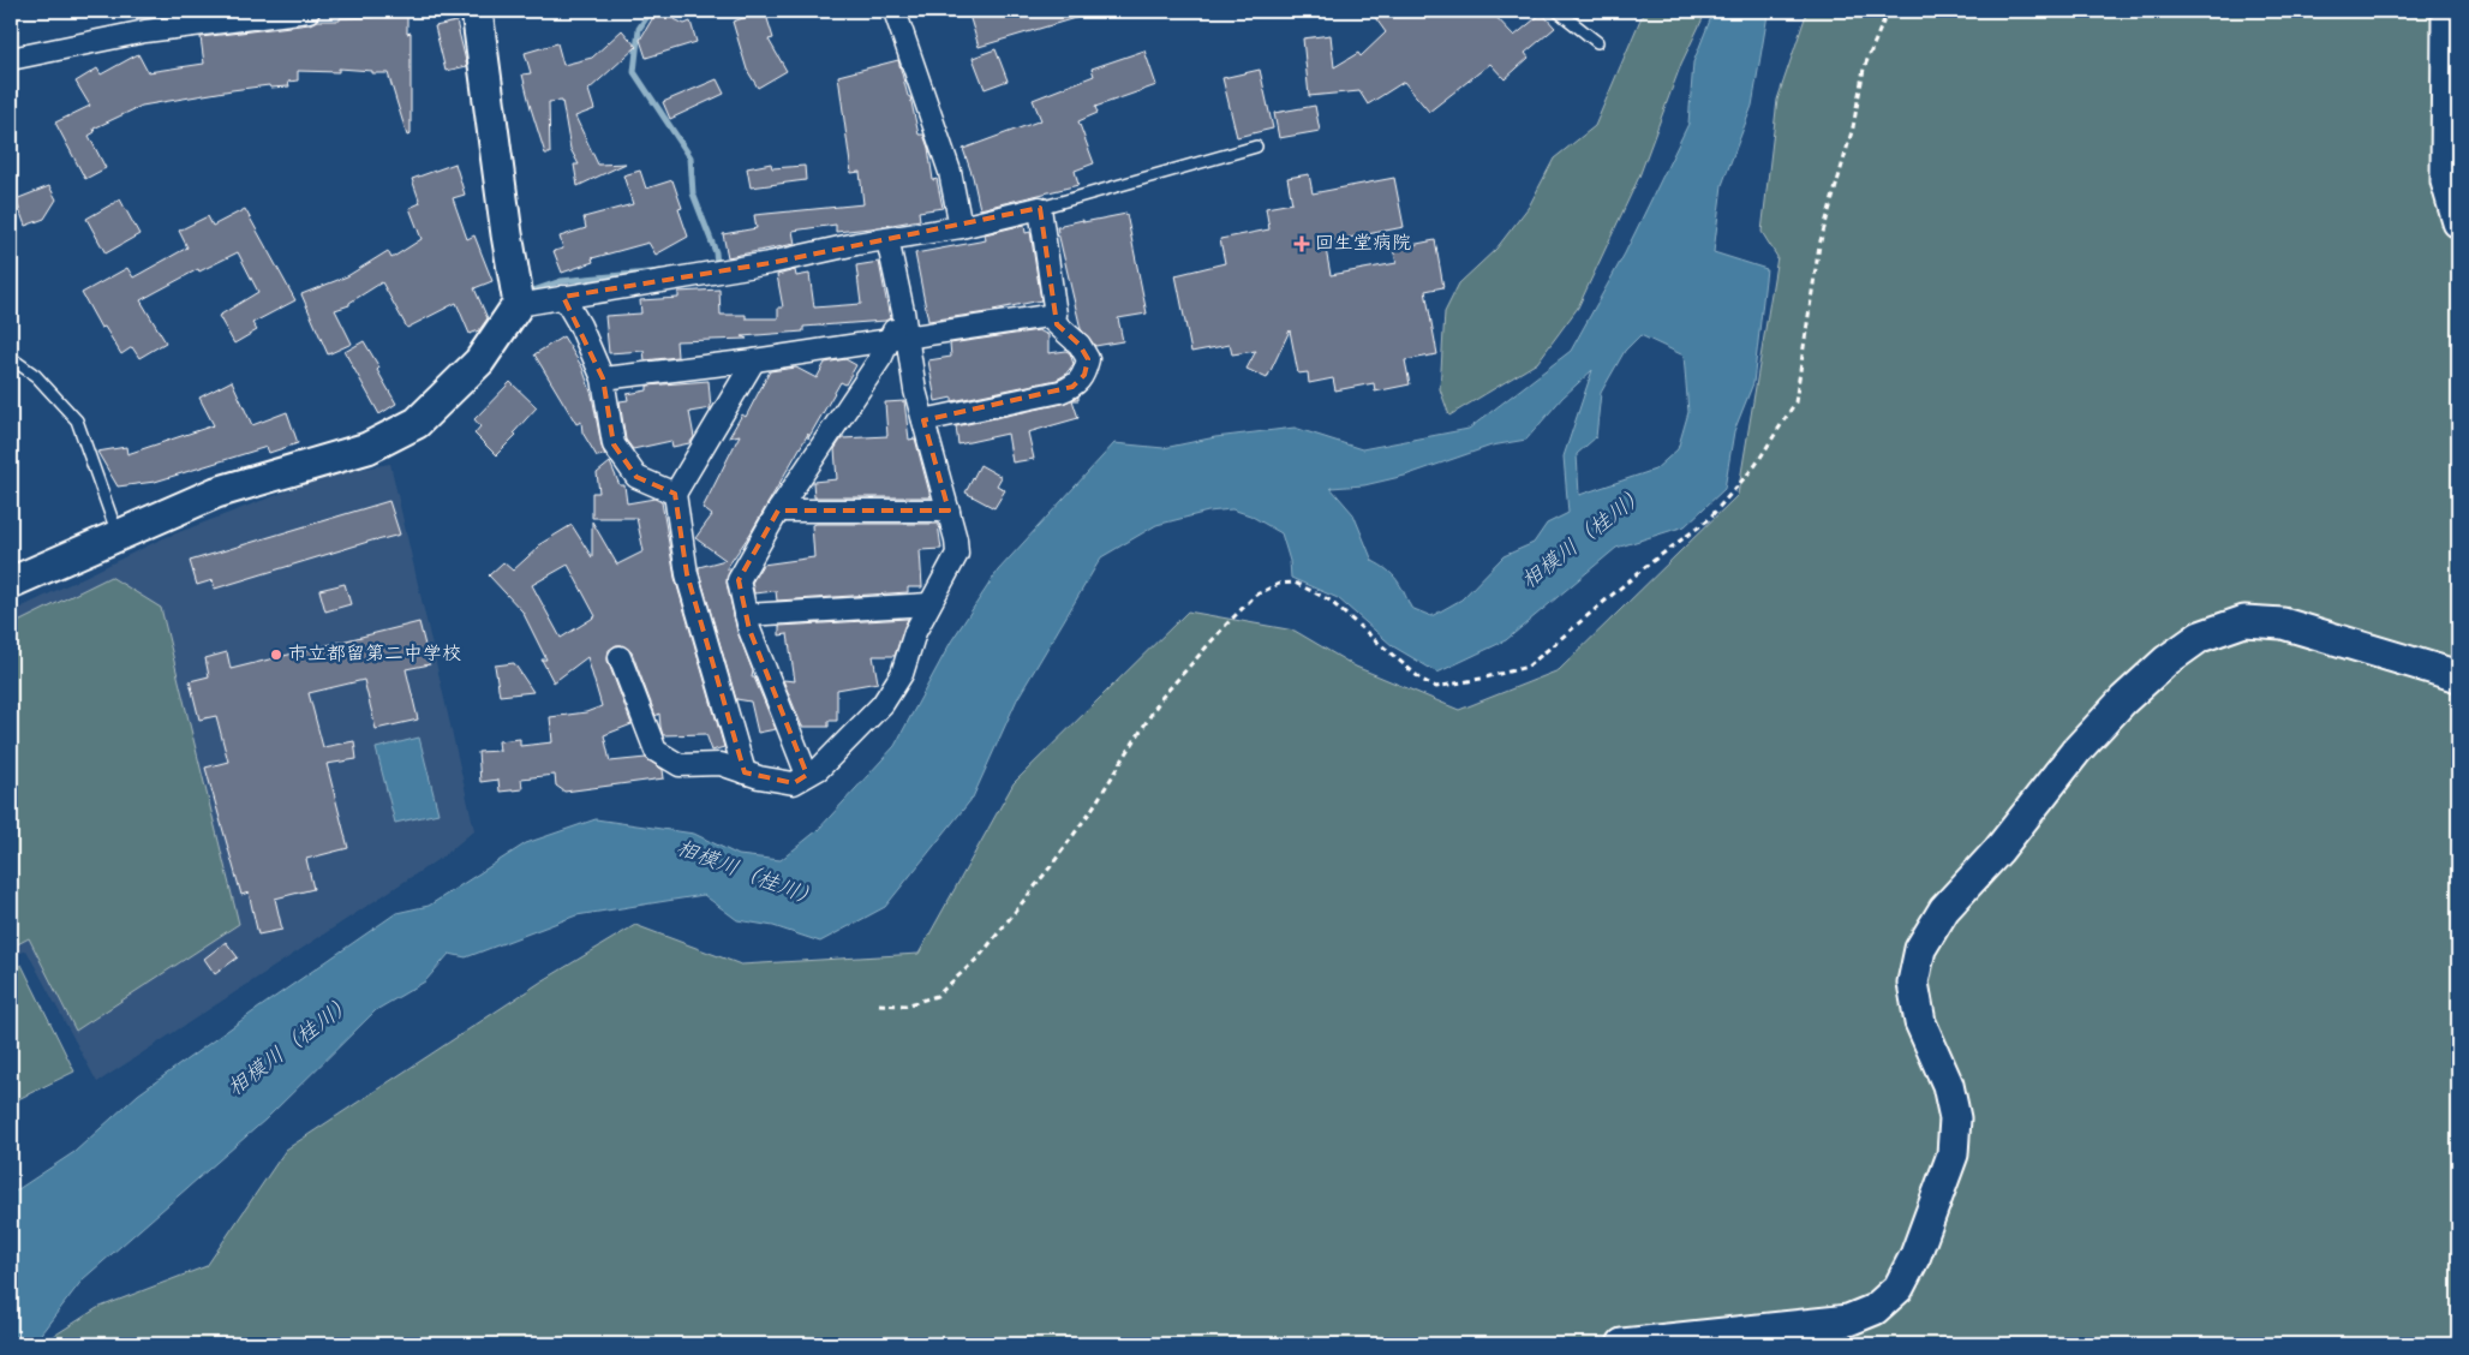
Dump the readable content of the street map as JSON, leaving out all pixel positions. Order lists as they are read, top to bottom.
{
  "water": ["相模川（桂川）"],
  "places": {
    "health": ["回生堂病院"],
    "other": ["市立都留第二中学校"]
  }
}
